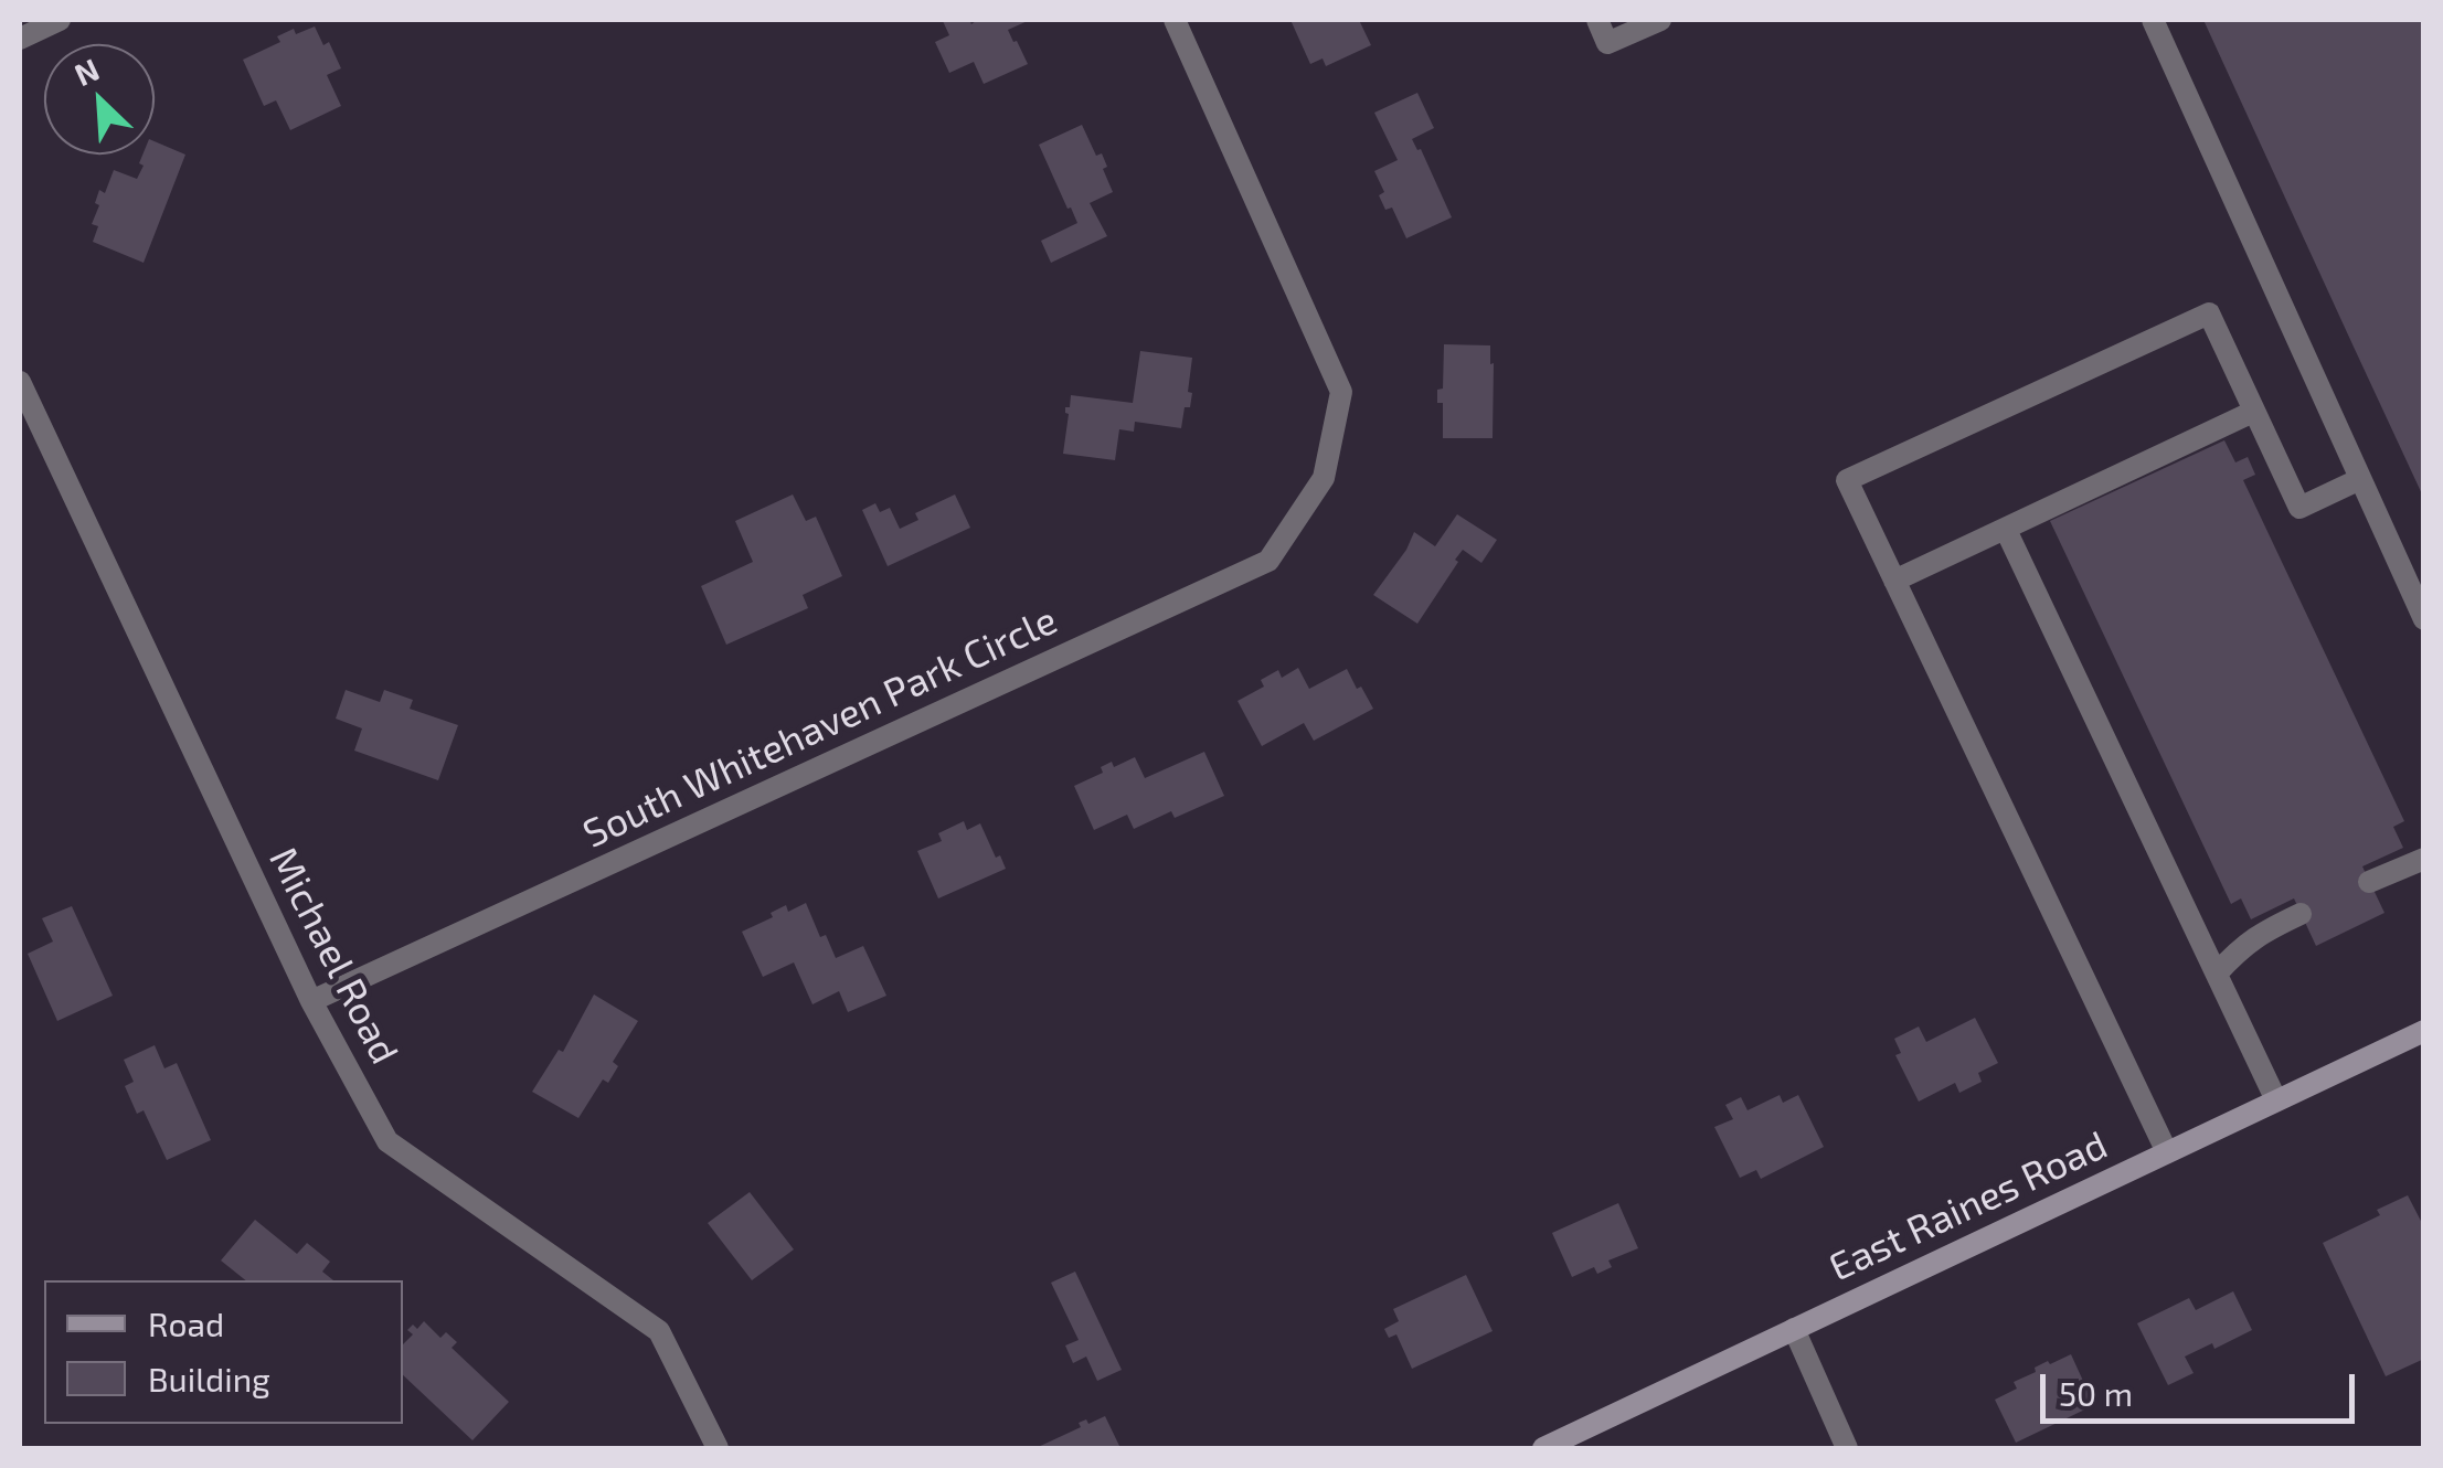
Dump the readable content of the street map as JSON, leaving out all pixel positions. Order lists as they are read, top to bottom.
{
  "streets": {
    "main road": ["East Raines Road"],
    "street": ["South Whitehaven Park Circle", "Michael Road"]
  },
  "crossings": [
    ["South Whitehaven Park Circle", "Michael Road"]
  ],
  "legend": ["Road", "Building"],
  "scale_bar": "50 m",
  "north": "top left"
}
